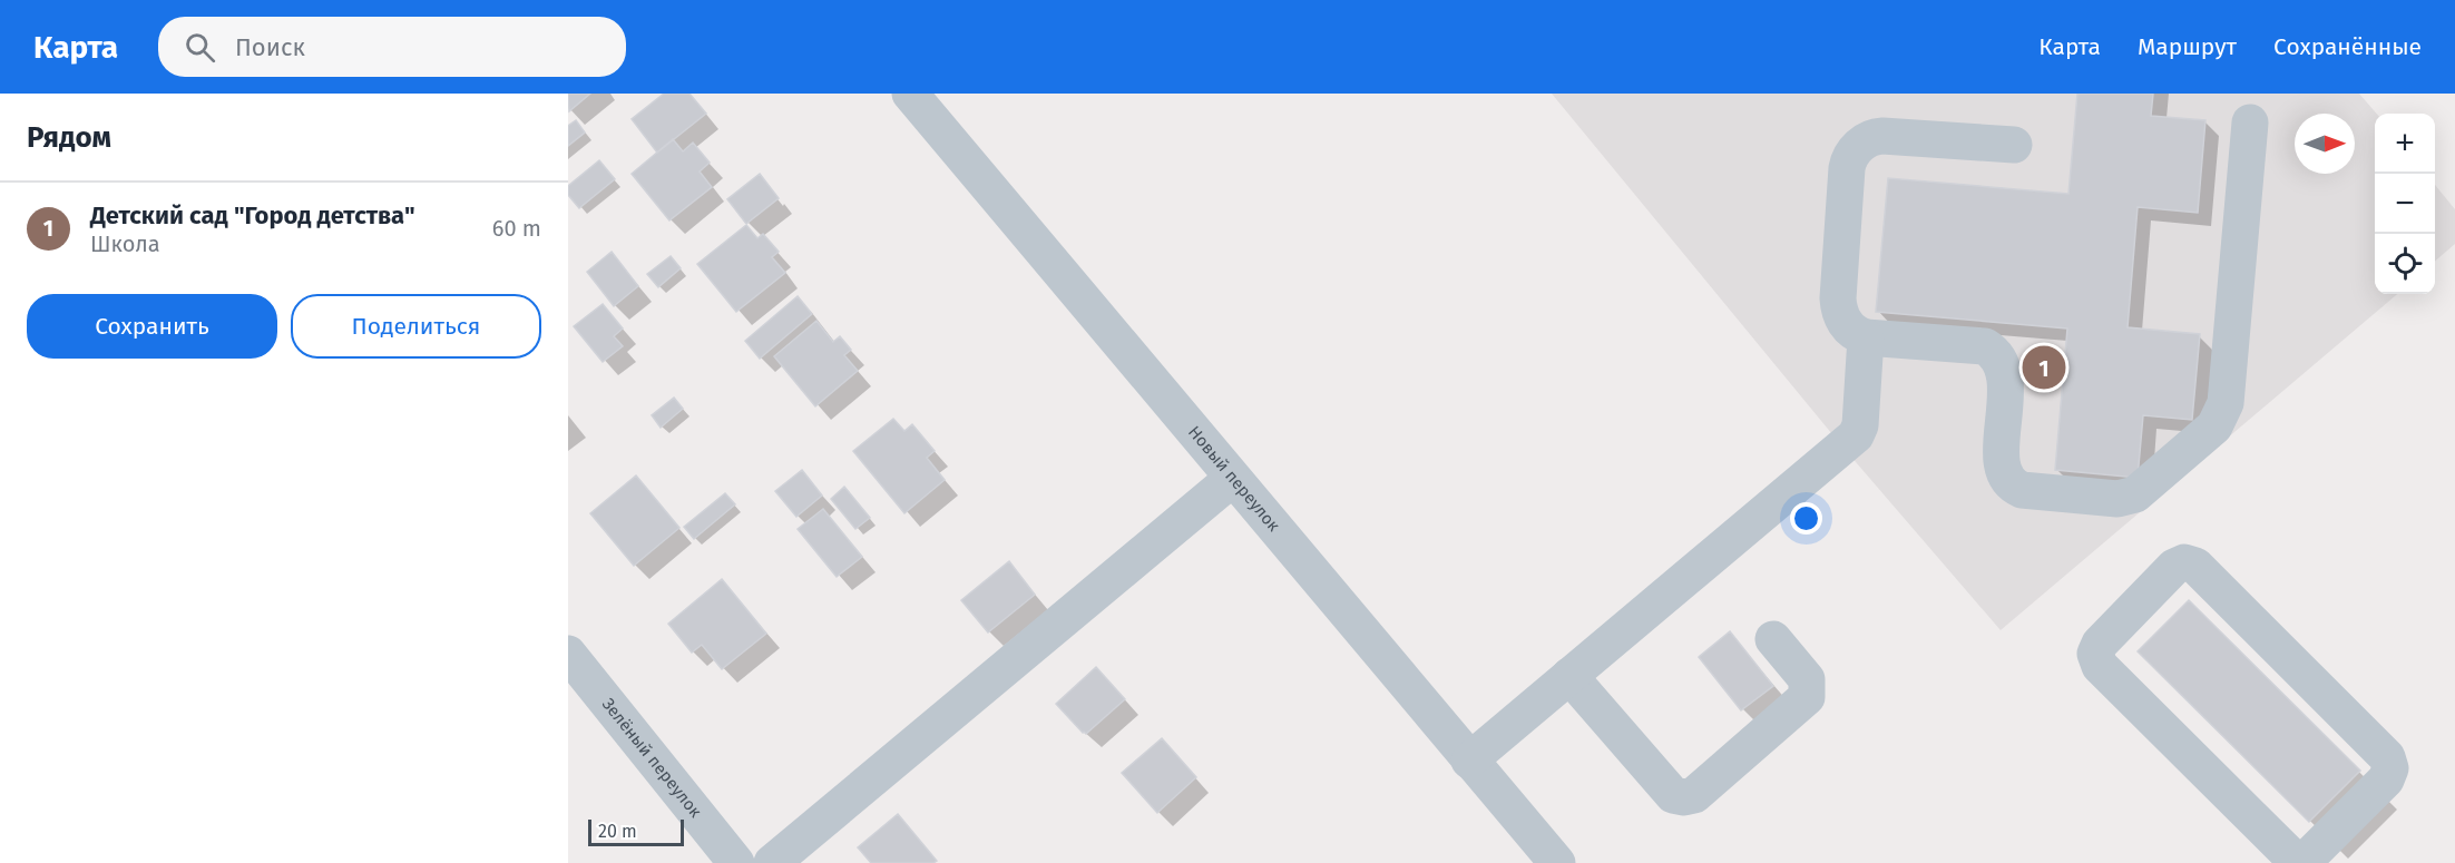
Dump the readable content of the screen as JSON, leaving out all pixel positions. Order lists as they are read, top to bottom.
{
  "streets": {
    "street": ["Новый переулок", "Зелёный переулок"]
  },
  "scale_bar": "20 m",
  "north": "right",
  "page": {
    "header": "Карта",
    "search": "Поиск",
    "nav": ["Карта", "Маршрут", "Сохранённые"],
    "heading": "Рядом",
    "map_buttons": ["+", "−"],
    "list": [
      {
        "mark": "1",
        "name": "Детский сад \"Город детства\"",
        "note": "Школа",
        "value": "60 m"
      }
    ],
    "buttons": ["Сохранить", "Поделиться"],
    "pins": "1",
    "scale": "20 m"
  }
}
